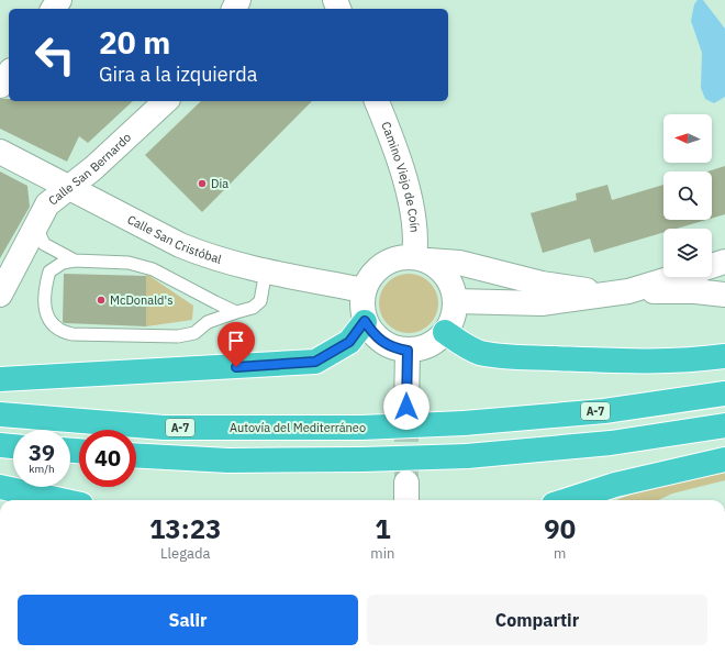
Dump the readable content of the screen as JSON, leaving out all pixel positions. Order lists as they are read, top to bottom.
{
  "streets": {
    "highway": ["A-7", "Autovía del Mediterráneo"],
    "street": ["Calle San Bernardo", "Camino Viejo de Coín", "Calle San Cristóbal"]
  },
  "crossings": [
    ["Calle San Bernardo", "Calle San Cristóbal"],
    ["Camino Viejo de Coín", "Calle San Cristóbal"]
  ],
  "places": ["Dia", "McDonald's"],
  "north": "left",
  "page": {
    "turn": ["20 m", "Gira a la izquierda"],
    "speed": "39 km/h",
    "limit": "40",
    "eta": [
      "13:23",
      "Llegada",
      "1",
      "min",
      "90",
      "m"
    ],
    "buttons": ["Salir", "Compartir"]
  }
}
